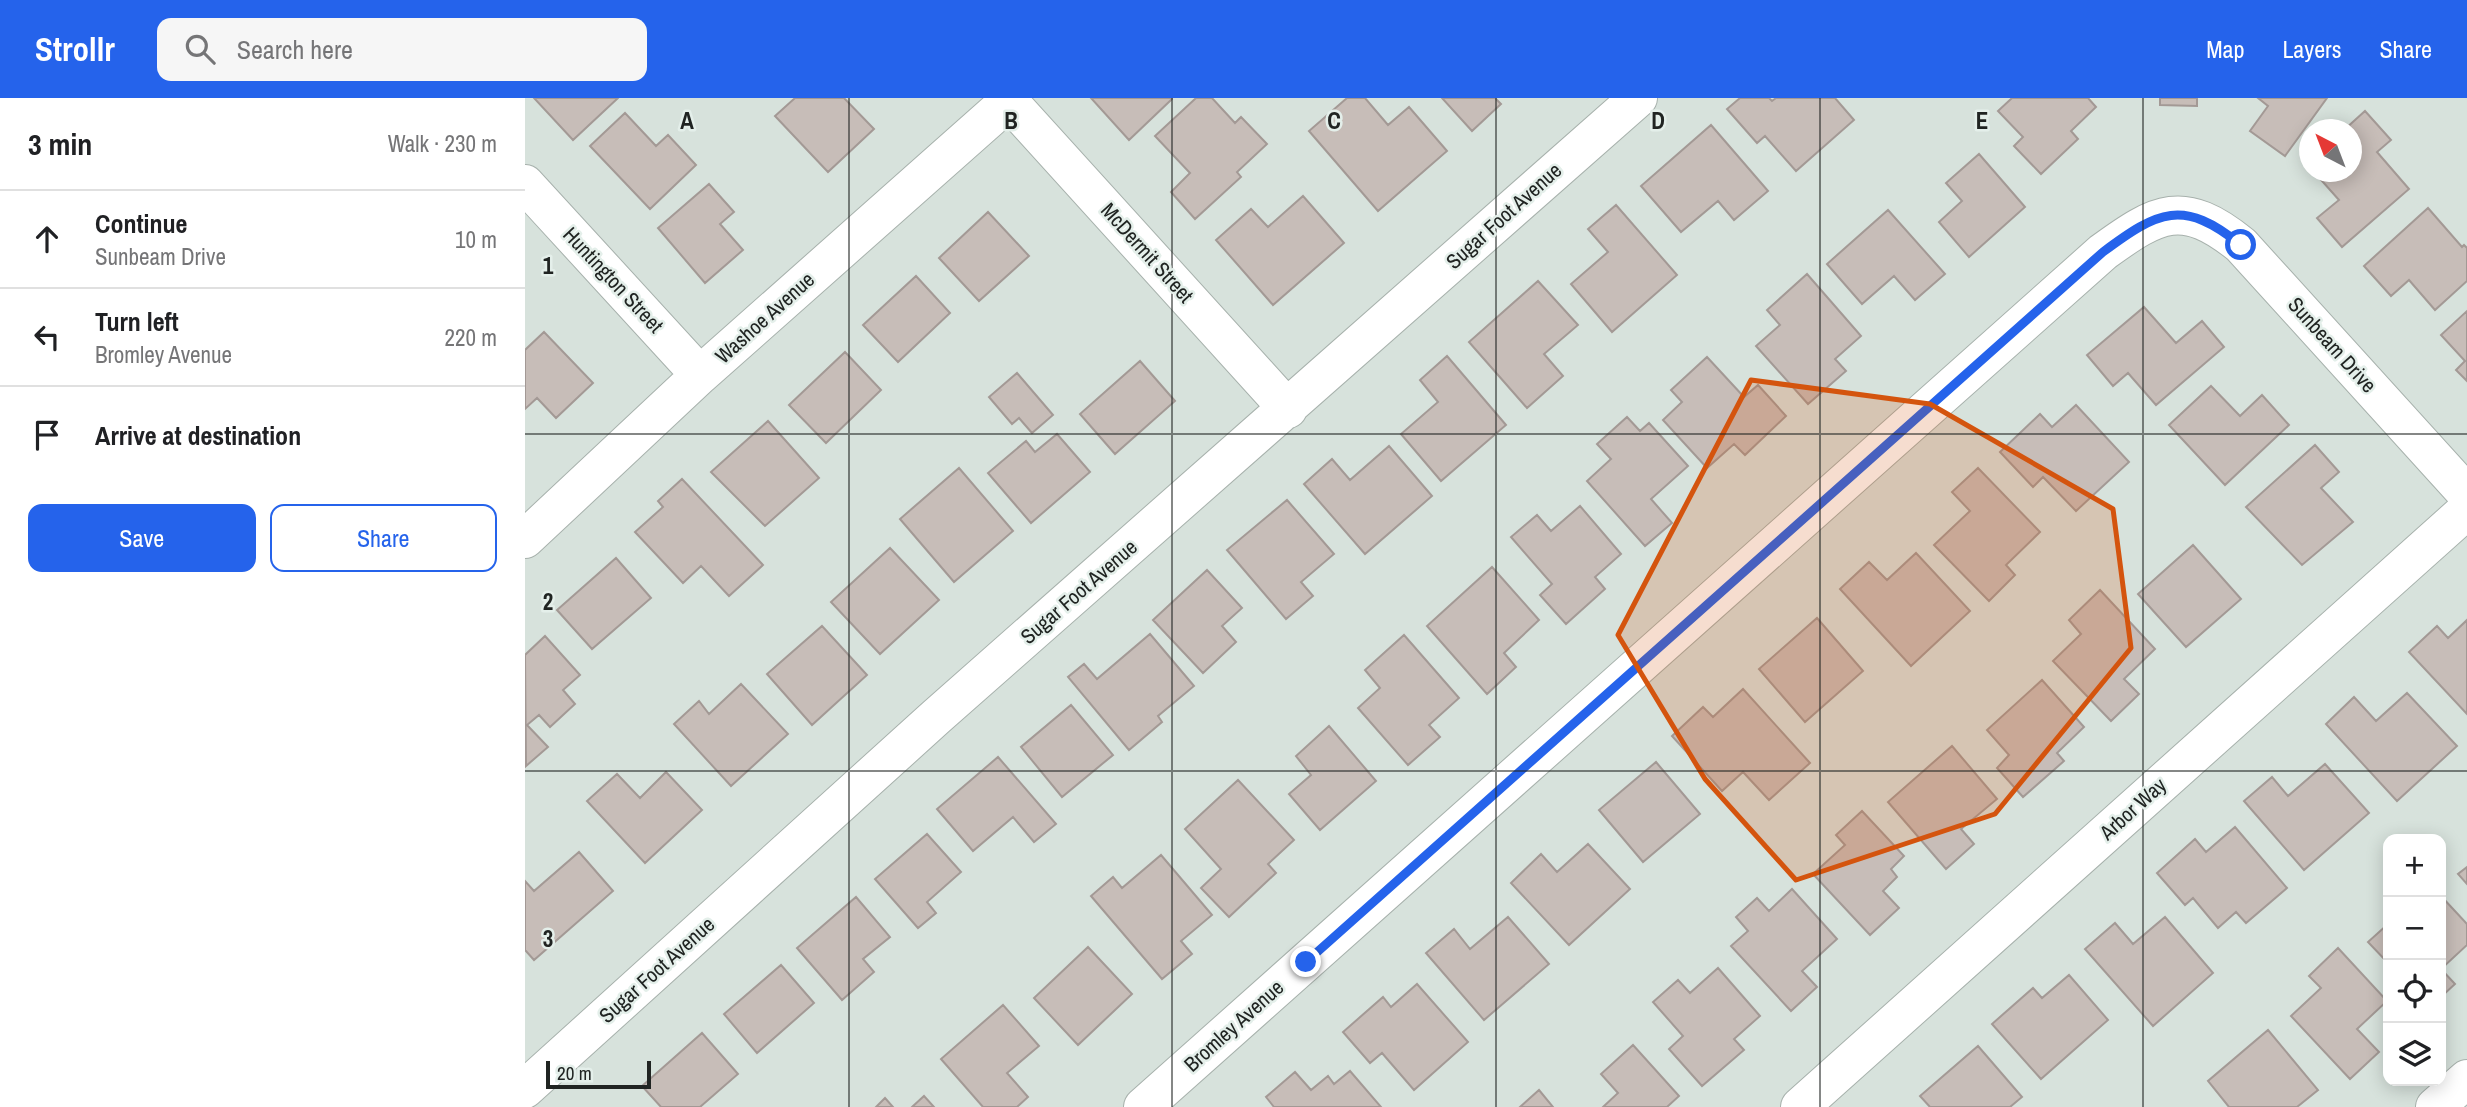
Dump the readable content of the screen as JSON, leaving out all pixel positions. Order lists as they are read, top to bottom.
{
  "streets": {
    "street": [
      "Sugar Foot Avenue",
      "McDermit Street",
      "Huntington Street",
      "Washoe Avenue",
      "Sunbeam Drive",
      "Arbor Way",
      "Bromley Avenue"
    ]
  },
  "crossings": [
    ["Sugar Foot Avenue", "McDermit Street"],
    ["McDermit Street", "Washoe Avenue"],
    ["Huntington Street", "Washoe Avenue"],
    ["Sunbeam Drive", "Bromley Avenue"]
  ],
  "scale_bar": "20 m",
  "north": "top left",
  "page": {
    "header": "Strollr",
    "search": "Search here",
    "nav": ["Map", "Layers", "Share"],
    "heading": ["3 min", "Walk · 230 m"],
    "list": [
      ["Continue", "Sunbeam Drive", "10 m"],
      ["Turn left", "Bromley Avenue", "220 m"],
      "Arrive at destination"
    ],
    "buttons": ["Save", "Share"],
    "map_buttons": ["+", "−"],
    "scale": "20 m"
  },
  "grid": {
    "columns": [
      "A",
      "B",
      "C",
      "D",
      "E"
    ],
    "rows": ["1", "2", "3"]
  }
}
